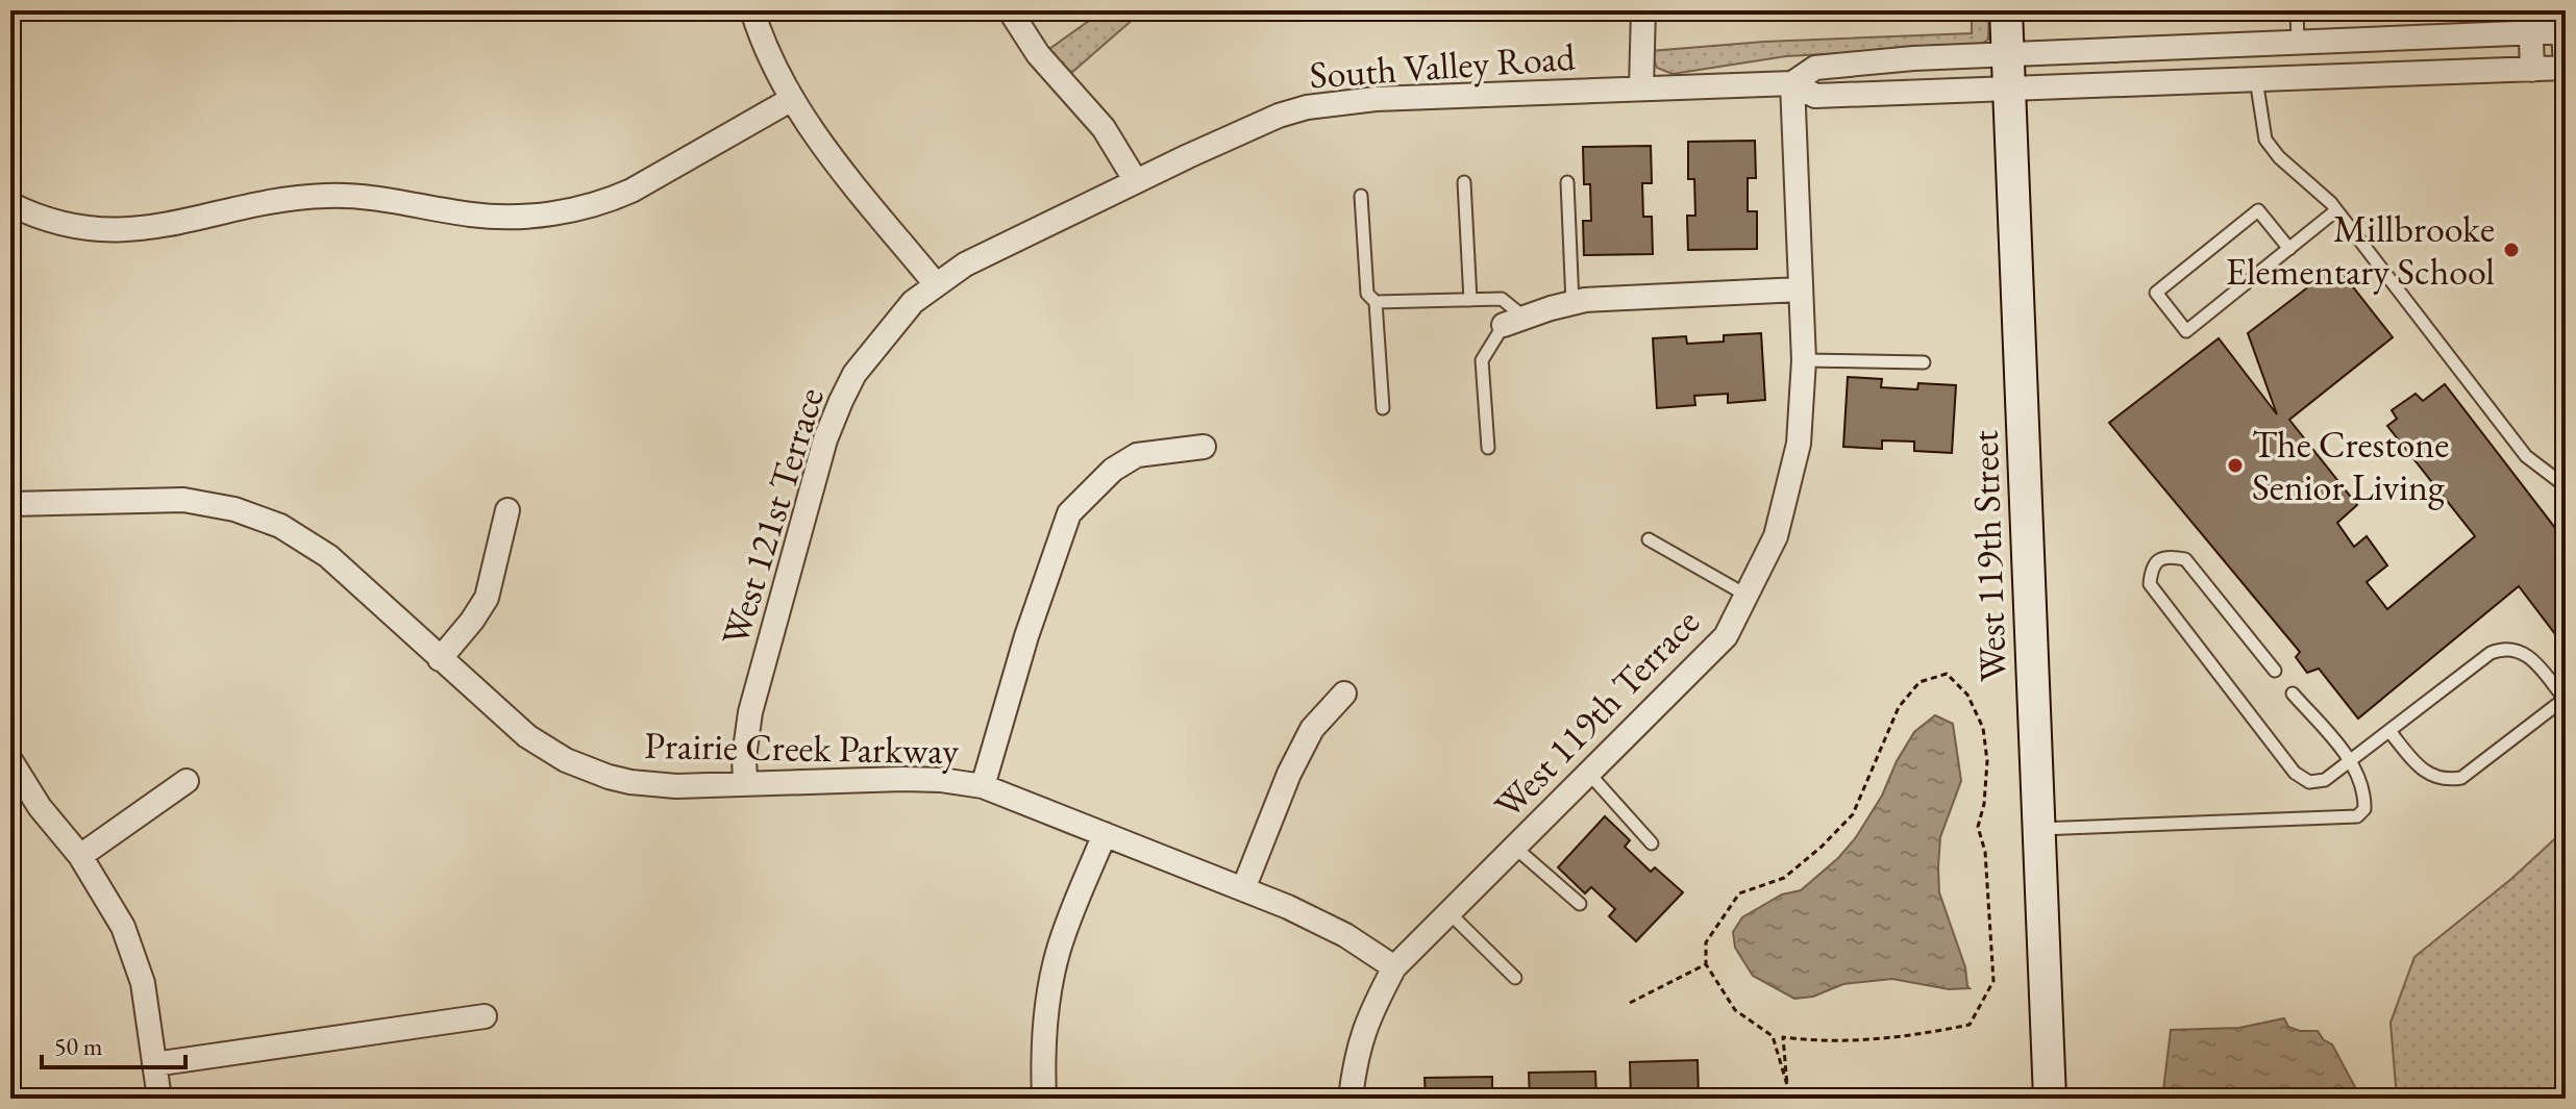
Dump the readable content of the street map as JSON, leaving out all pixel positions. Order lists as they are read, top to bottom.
{
  "streets": {
    "main road": ["West 119th Street"],
    "street": [
      "South Valley Road",
      "West 121st Terrace",
      "West 119th Terrace",
      "Prairie Creek Parkway"
    ]
  },
  "crossings": [
    ["South Valley Road", "West 121st Terrace"],
    ["South Valley Road", "West 119th Street"],
    ["South Valley Road", "West 119th Terrace"],
    ["West 121st Terrace", "Prairie Creek Parkway"],
    ["West 119th Terrace", "Prairie Creek Parkway"]
  ],
  "places": ["Millbrooke Elementary School", "The Crestone Senior Living"],
  "scale_bar": "50 m"
}
